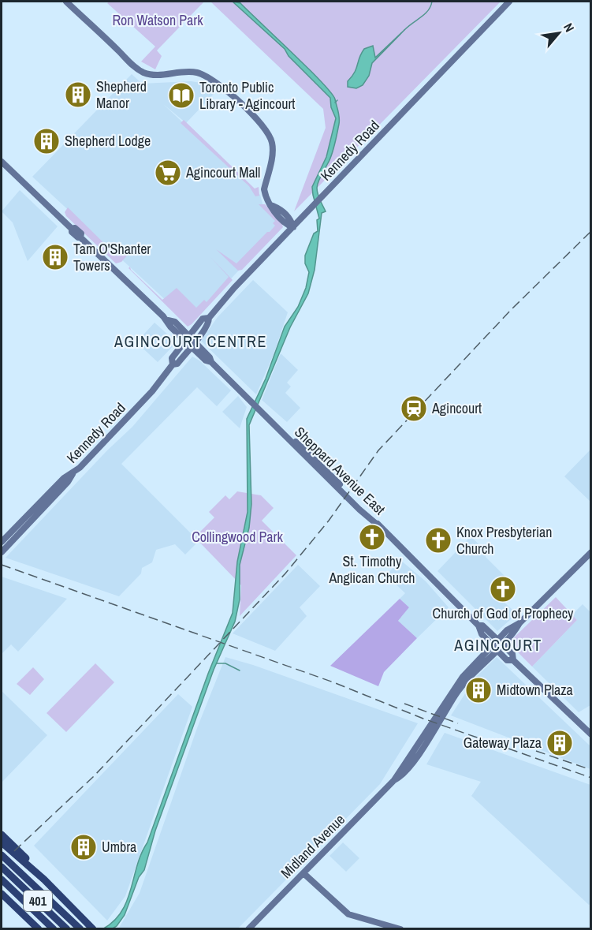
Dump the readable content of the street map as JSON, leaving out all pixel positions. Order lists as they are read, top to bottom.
{
  "streets": {
    "highway": ["401"],
    "main road": ["Kennedy Road", "Sheppard Avenue East", "Midland Avenue"]
  },
  "crossings": [
    ["Kennedy Road", "Sheppard Avenue East"],
    ["Sheppard Avenue East", "Midland Avenue"]
  ],
  "districts": ["AGINCOURT CENTRE", "AGINCOURT"],
  "parks": ["Ron Watson Park", "Collingwood Park"],
  "places": {
    "building": [
      "Shepherd Manor",
      "Shepherd Lodge",
      "Tam O'Shanter Towers",
      "Midtown Plaza",
      "Gateway Plaza",
      "Umbra"
    ],
    "library": ["Toronto Public Library - Agincourt"],
    "supermarket": ["Agincourt Mall"],
    "station": ["Agincourt"],
    "church": ["St. Timothy Anglican Church", "Knox Presbyterian Church", "Church of God of Prophecy"]
  },
  "north": "top right"
}
